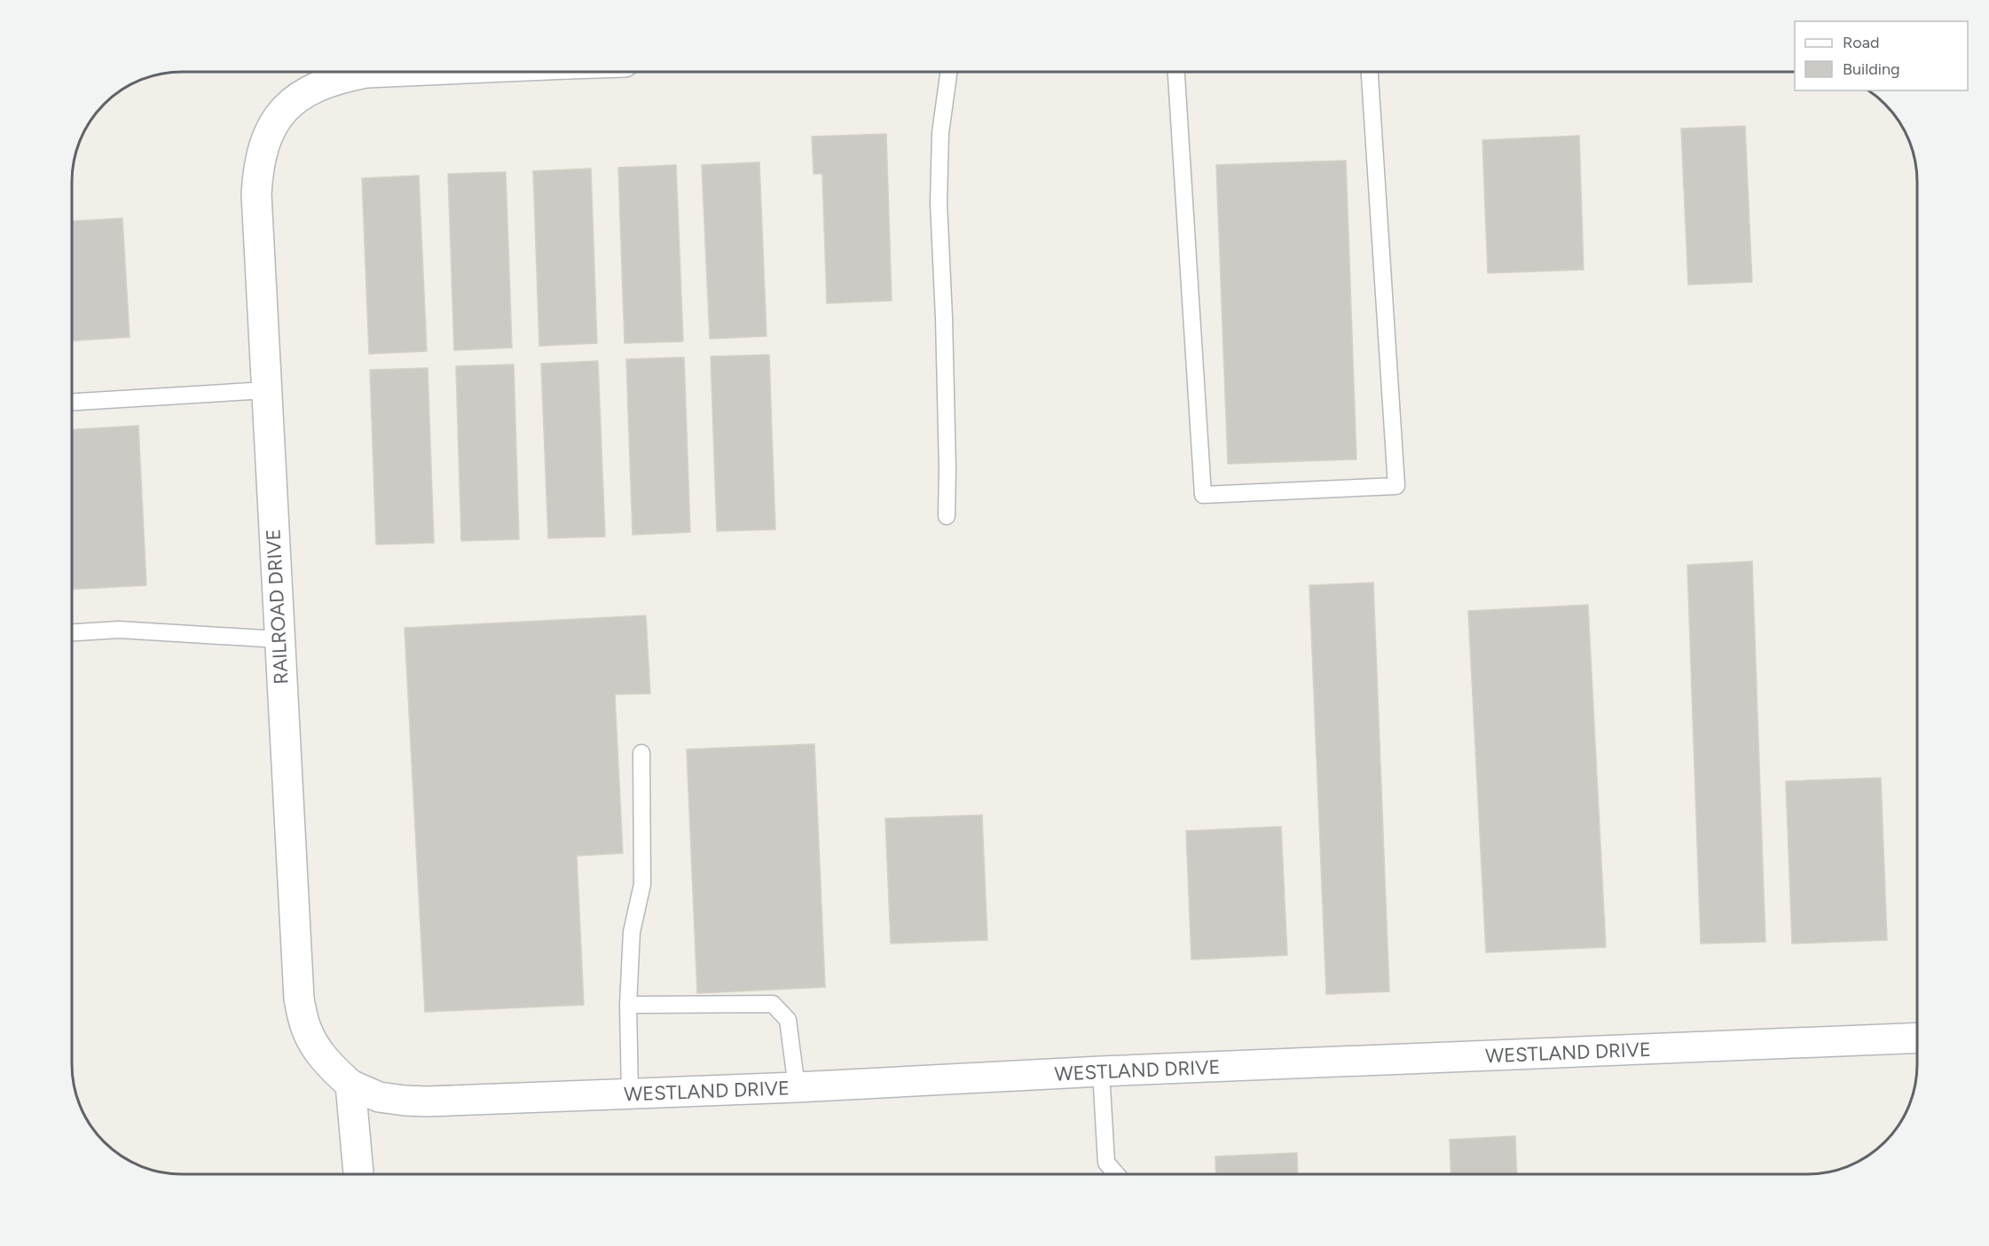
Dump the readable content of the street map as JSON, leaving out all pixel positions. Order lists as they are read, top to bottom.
{
  "streets": {
    "street": ["RAILROAD DRIVE", "WESTLAND DRIVE"]
  },
  "crossings": [
    ["RAILROAD DRIVE", "WESTLAND DRIVE"]
  ],
  "legend": ["Road", "Building"]
}
